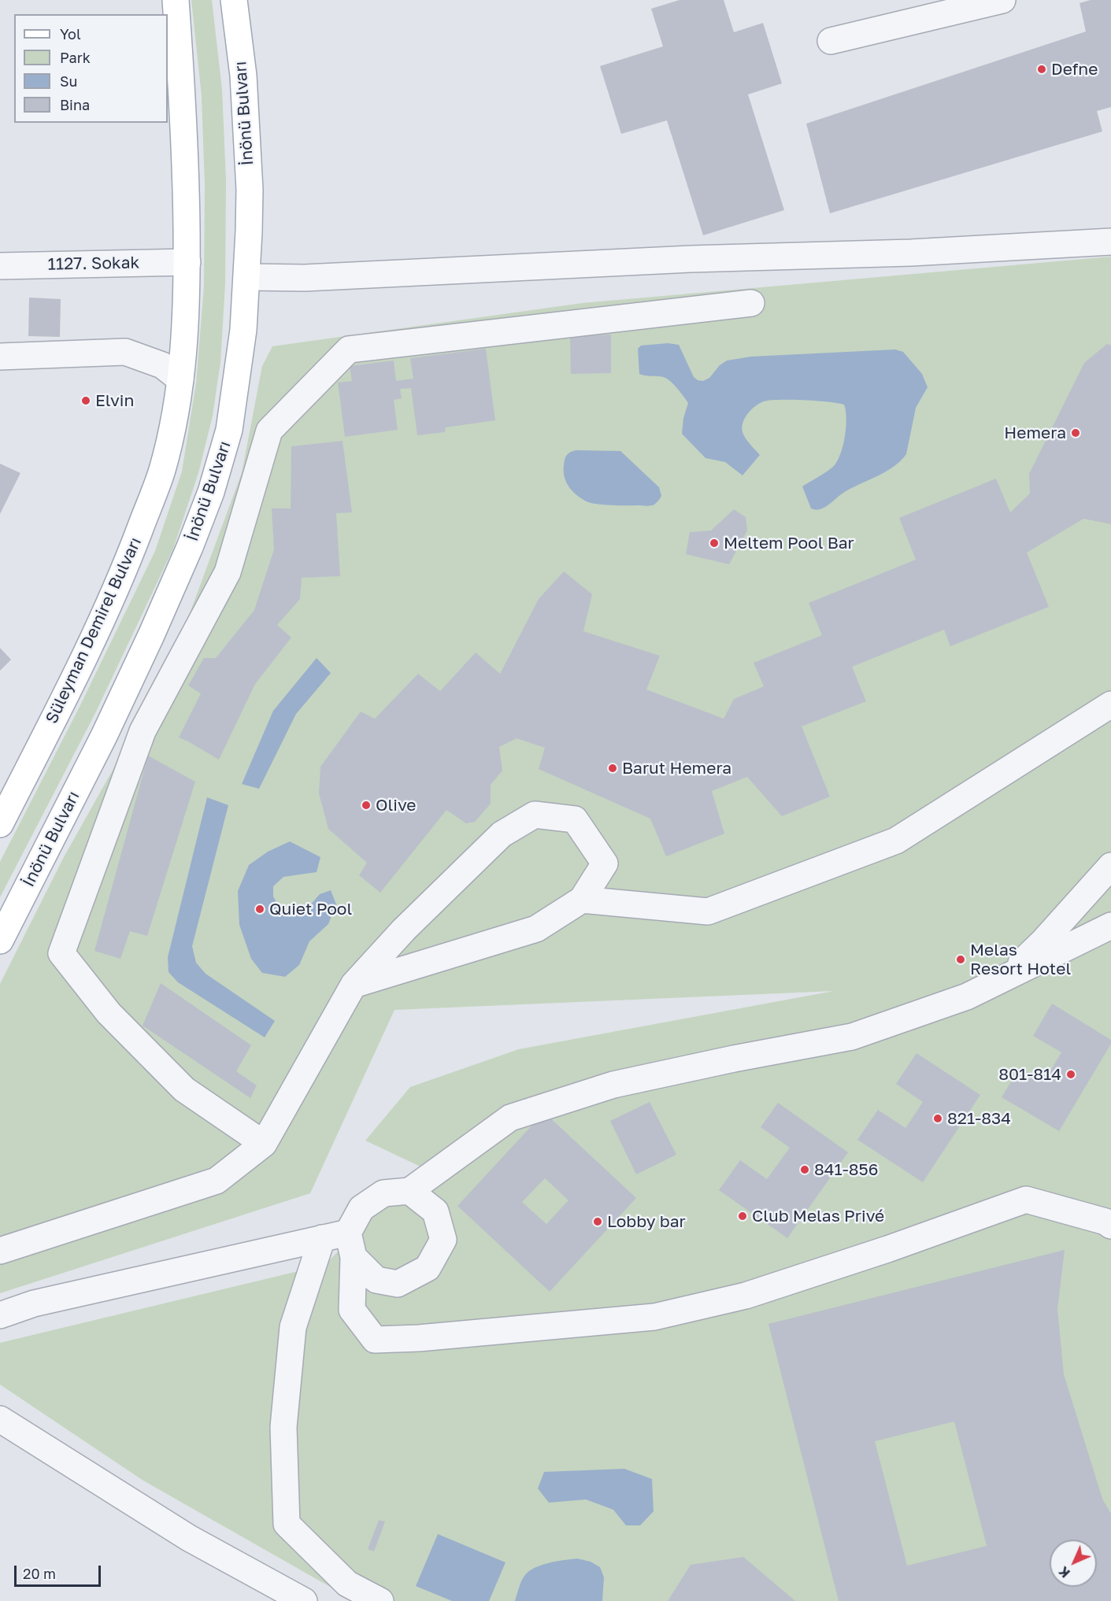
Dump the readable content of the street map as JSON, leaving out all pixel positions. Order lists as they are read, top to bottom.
{
  "streets": {
    "main road": ["İnönü Bulvarı", "Süleyman Demirel Bulvarı"],
    "street": ["1127. Sokak"]
  },
  "crossings": [
    ["1127. Sokak", "Süleyman Demirel Bulvarı"]
  ],
  "places": [
    "Defne",
    "Elvin",
    "Hemera",
    "Meltem Pool Bar",
    "Barut Hemera",
    "Olive",
    "Quiet Pool",
    "Melas Resort Hotel",
    "801-814",
    "821-834",
    "841-856",
    "Club Melas Privé",
    "Lobby bar"
  ],
  "legend": [
    "Yol",
    "Park",
    "Su",
    "Bina"
  ],
  "scale_bar": "20 m",
  "north": "bottom left"
}
